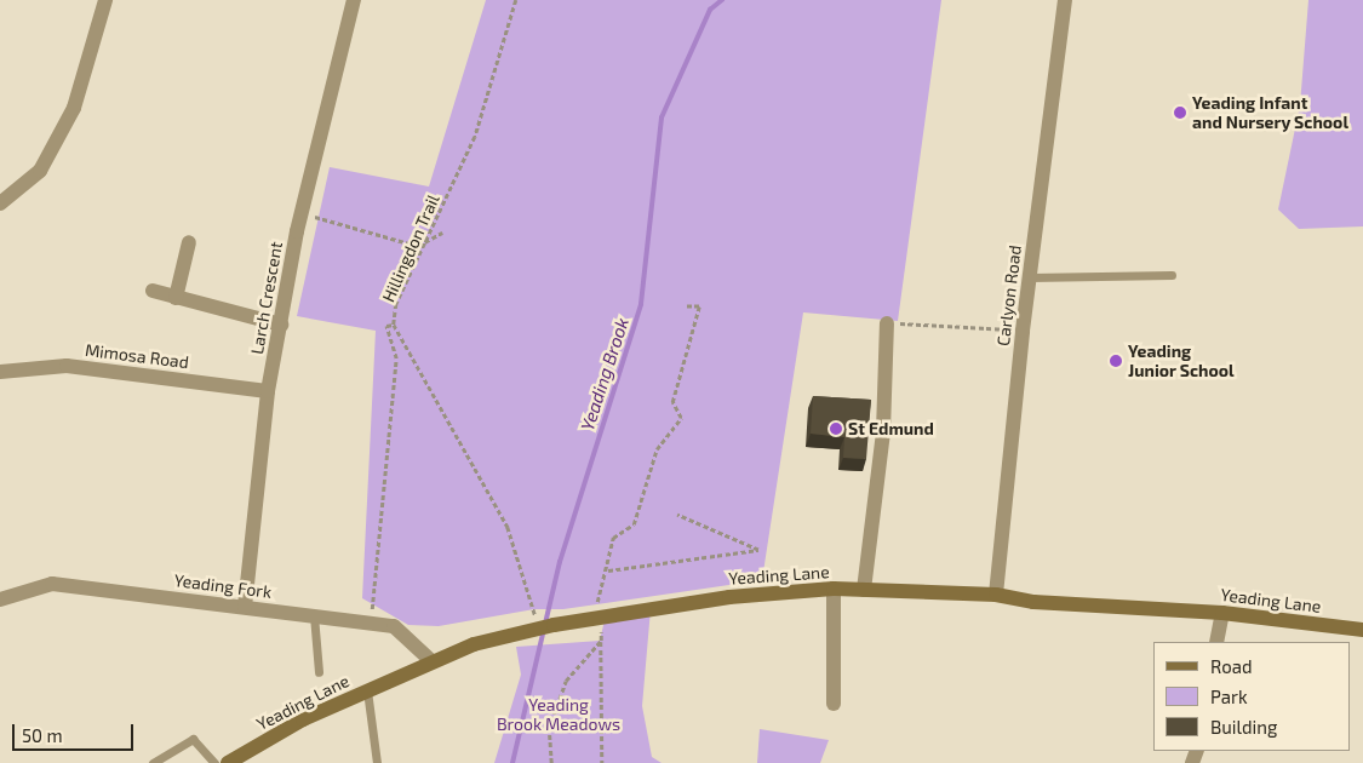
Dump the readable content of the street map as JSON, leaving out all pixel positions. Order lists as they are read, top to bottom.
{
  "streets": {
    "street": [
      "Carlyon Road",
      "Larch Crescent",
      "Mimosa Road",
      "Yeading Lane",
      "Yeading Fork"
    ],
    "path": ["Hillingdon Trail"]
  },
  "crossings": [
    ["Hillingdon Trail", "Yeading Lane"],
    ["Carlyon Road", "Yeading Lane"],
    ["Larch Crescent", "Mimosa Road"],
    ["Larch Crescent", "Yeading Fork"],
    ["Yeading Lane", "Yeading Fork"]
  ],
  "water": ["Yeading Brook"],
  "parks": ["Yeading Brook Meadows"],
  "places": ["Yeading Infant and Nursery School", "Yeading Junior School", "St Edmund"],
  "legend": ["Road", "Park", "Building"],
  "scale_bar": "50 m"
}
